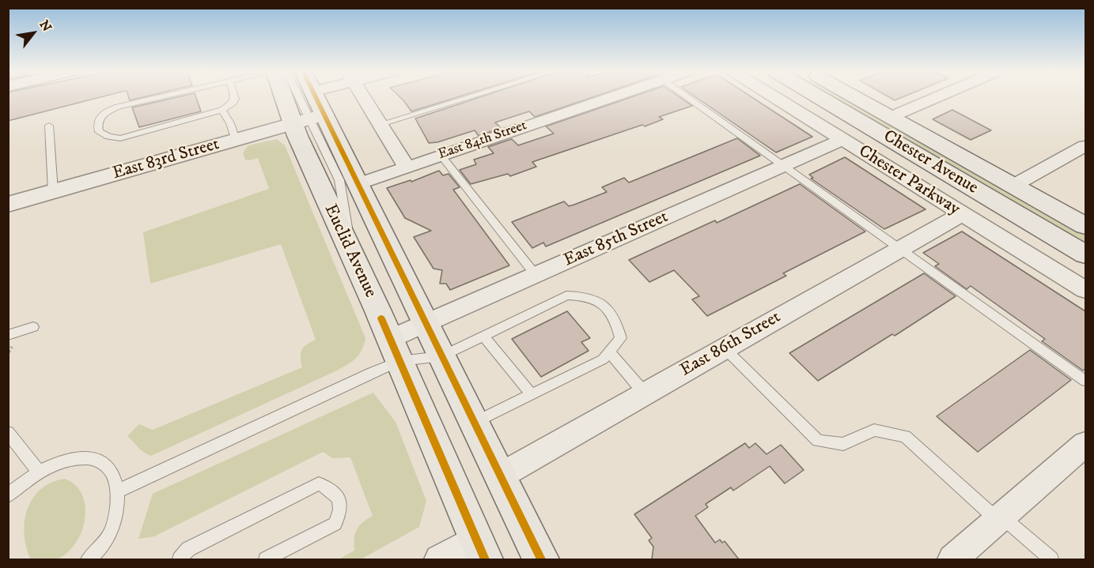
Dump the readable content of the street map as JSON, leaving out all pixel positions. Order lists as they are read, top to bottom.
{
  "streets": {
    "main road": ["Chester Avenue", "Euclid Avenue"],
    "street": [
      "East 84th Street",
      "East 83rd Street",
      "Chester Parkway",
      "East 85th Street",
      "East 86th Street"
    ]
  },
  "crossings": [
    ["East 84th Street", "Euclid Avenue"],
    ["East 83rd Street", "Euclid Avenue"],
    ["Chester Parkway", "East 85th Street"],
    ["Chester Parkway", "East 86th Street"],
    ["East 85th Street", "Euclid Avenue"],
    ["Euclid Avenue", "East 86th Street"]
  ],
  "north": "top right"
}
